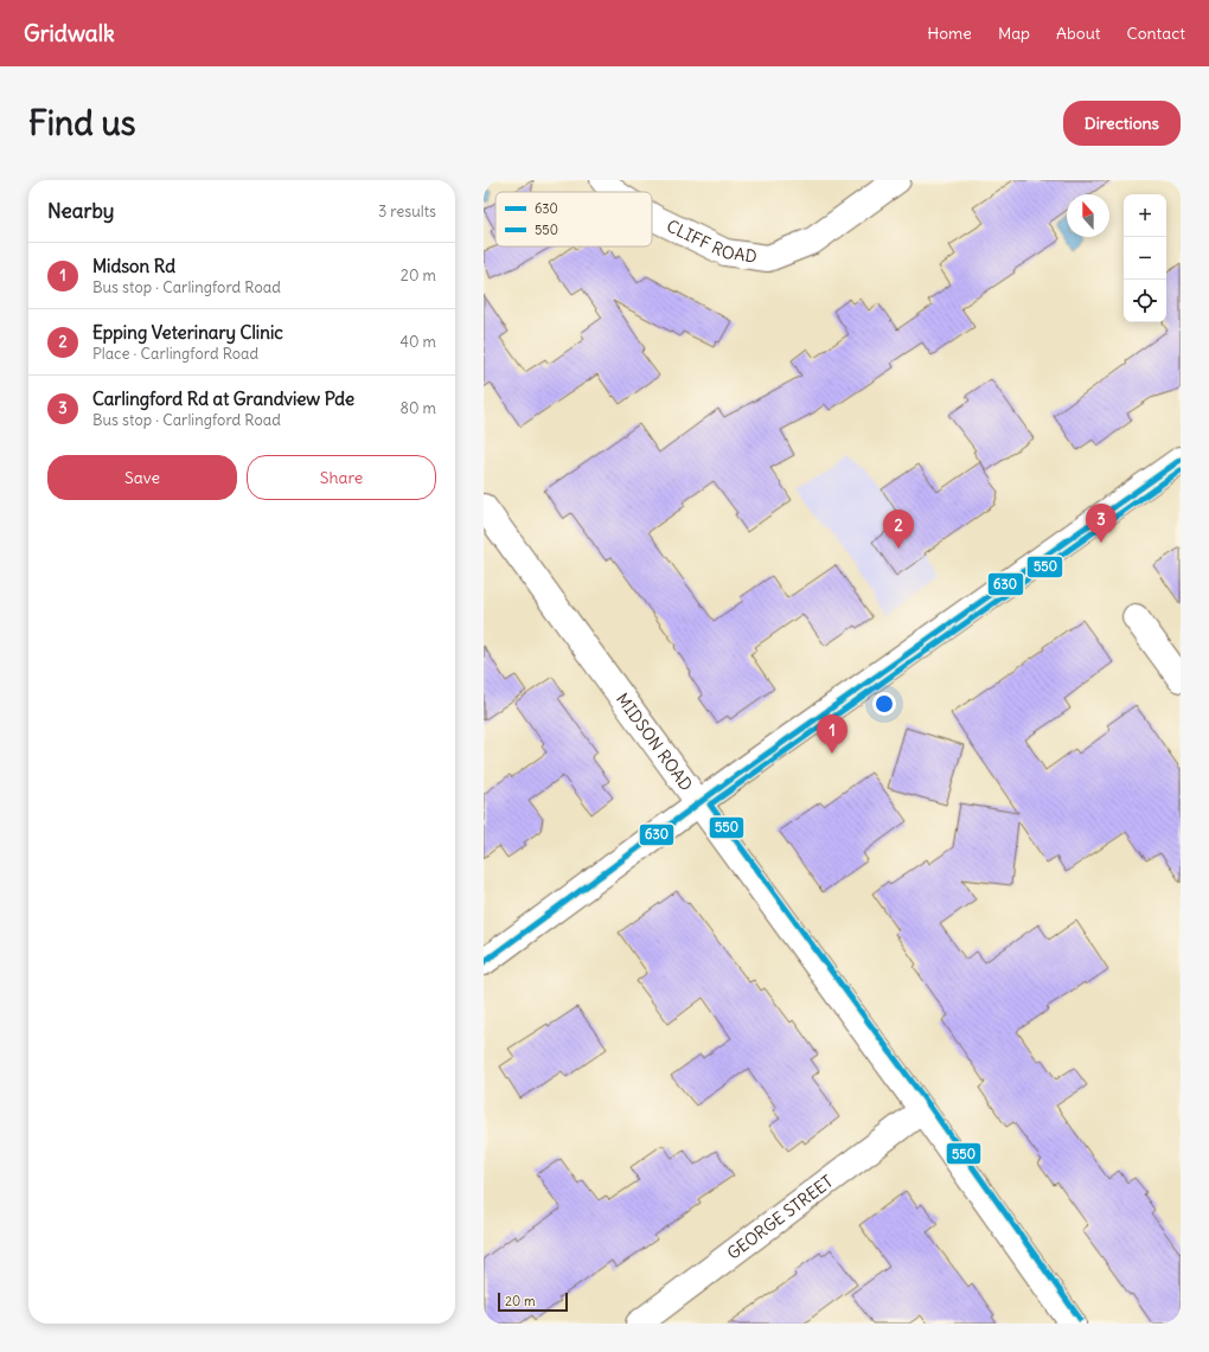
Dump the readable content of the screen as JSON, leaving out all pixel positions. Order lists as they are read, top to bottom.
{
  "streets": {
    "street": ["CLIFF ROAD", "MIDSON ROAD", "GEORGE STREET"]
  },
  "crossings": [
    ["MIDSON ROAD", "GEORGE STREET"]
  ],
  "lines": ["transit line 630", "transit line 550"],
  "legend": ["630", "550"],
  "scale_bar": "20 m",
  "north": "top",
  "page": {
    "header": "Gridwalk",
    "nav": [
      "Home",
      "Map",
      "About",
      "Contact"
    ],
    "buttons": [
      "Directions",
      ["Save", "Share"]
    ],
    "title": "Find us",
    "heading": ["Nearby", "3 results"],
    "map_buttons": ["+", "−"],
    "list": [
      {
        "mark": "1",
        "name": "Midson Rd",
        "note": "Bus stop · Carlingford Road",
        "value": "20 m"
      },
      {
        "mark": "2",
        "name": "Epping Veterinary Clinic",
        "note": "Place · Carlingford Road",
        "value": "40 m"
      },
      {
        "mark": "3",
        "name": "Carlingford Rd at Grandview Pde",
        "note": "Bus stop · Carlingford Road",
        "value": "80 m"
      }
    ],
    "pins": ["3", "2", "1"],
    "scale": "20 m"
  }
}
